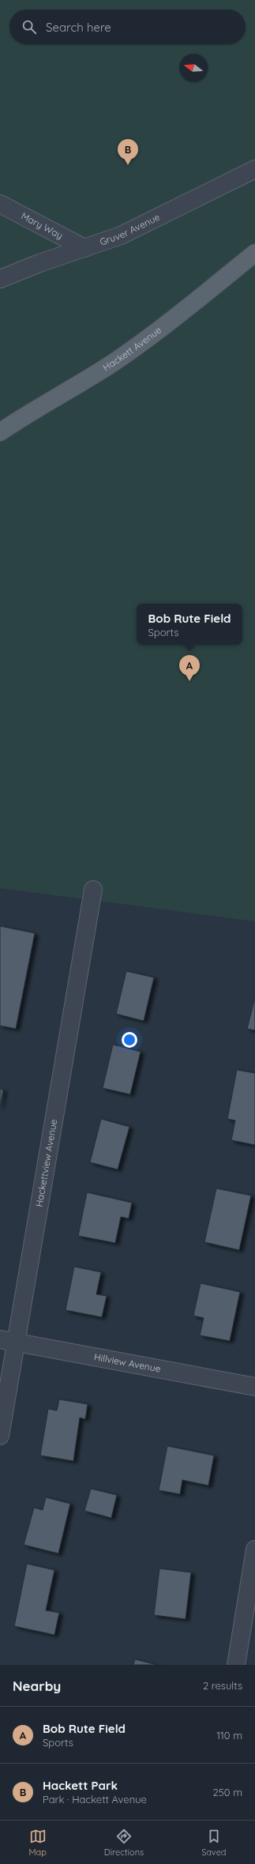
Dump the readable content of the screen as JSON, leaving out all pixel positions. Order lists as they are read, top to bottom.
{
  "streets": {
    "main road": ["Hackett Avenue"],
    "street": [
      "Mary Way",
      "Gruver Avenue",
      "Hackettview Avenue",
      "Hillview Avenue"
    ]
  },
  "crossings": [
    ["Mary Way", "Gruver Avenue"],
    ["Hackettview Avenue", "Hillview Avenue"]
  ],
  "north": "left",
  "page": {
    "search": "Search here",
    "pins": ["B", "A"],
    "popup": ["Bob Rute Field", "Sports"],
    "heading": ["Nearby", "2 results"],
    "list": [
      {
        "mark": "A",
        "name": "Bob Rute Field",
        "note": "Sports",
        "value": "110 m"
      },
      {
        "mark": "B",
        "name": "Hackett Park",
        "note": "Park · Hackett Avenue",
        "value": "250 m"
      }
    ],
    "nav": ["Map", "Directions", "Saved"]
  }
}
